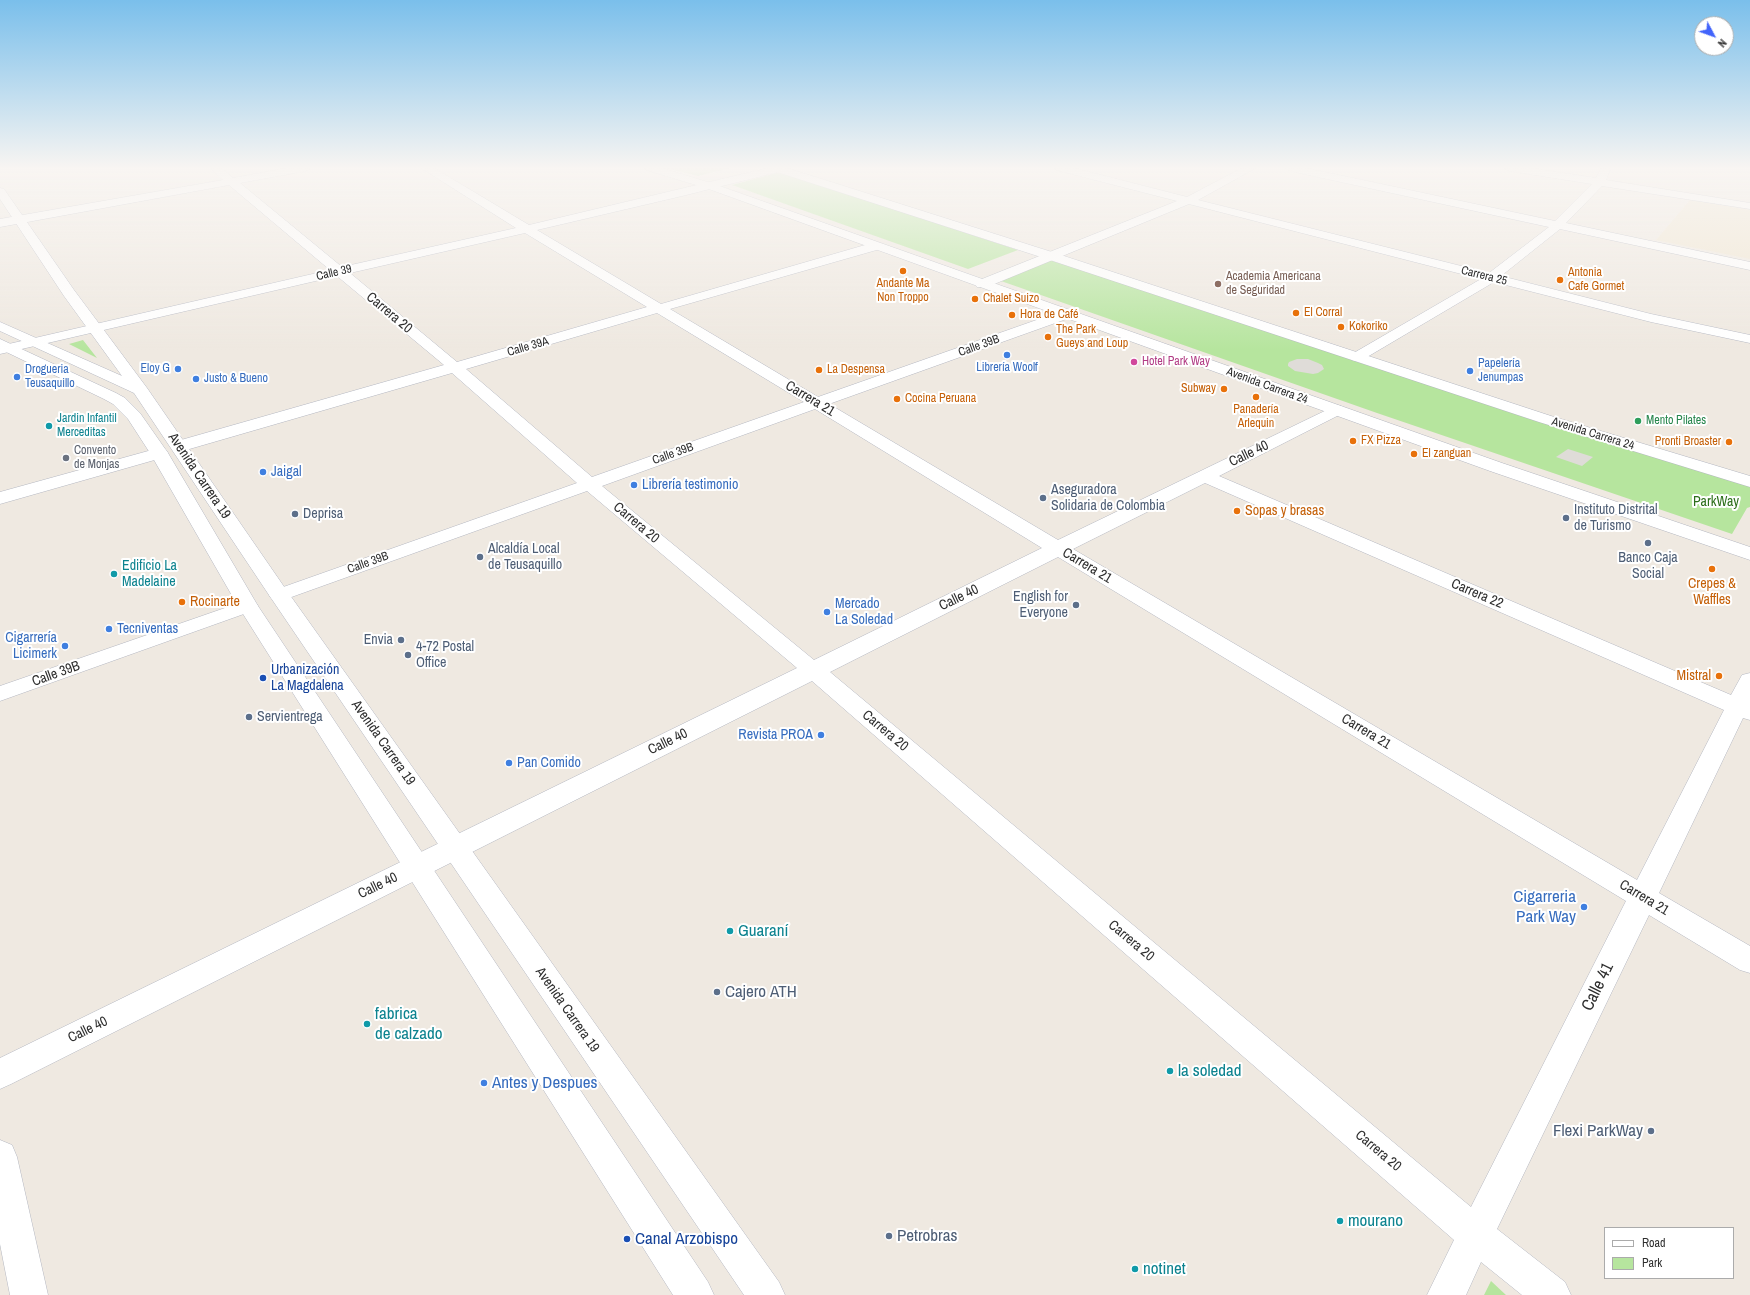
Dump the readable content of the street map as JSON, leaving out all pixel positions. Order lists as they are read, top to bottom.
{
  "streets": {
    "street": [
      "Calle 39",
      "Carrera 25",
      "Carrera 20",
      "Calle 39B",
      "Calle 39A",
      "Avenida Carrera 24",
      "Carrera 21",
      "Calle 40",
      "Avenida Carrera 19",
      "Carrera 22",
      "Calle 41"
    ]
  },
  "crossings": [
    ["Calle 39", "Carrera 20"],
    ["Calle 39", "Carrera 21"],
    ["Calle 39", "Avenida Carrera 19"],
    ["Carrera 20", "Calle 39B"],
    ["Carrera 20", "Calle 39A"],
    ["Carrera 20", "Calle 40"],
    ["Carrera 20", "Calle 41"],
    ["Calle 39B", "Avenida Carrera 24"],
    ["Calle 39B", "Carrera 21"],
    ["Calle 39B", "Avenida Carrera 19"],
    ["Calle 39A", "Avenida Carrera 24"],
    ["Calle 39A", "Carrera 21"],
    ["Calle 39A", "Avenida Carrera 19"],
    ["Avenida Carrera 24", "Calle 40"],
    ["Carrera 21", "Calle 40"],
    ["Carrera 21", "Calle 41"],
    ["Calle 40", "Avenida Carrera 19"],
    ["Calle 40", "Carrera 22"],
    ["Carrera 22", "Calle 41"]
  ],
  "parks": ["ParkWay"],
  "places": [
    "Andante Ma Non Troppo",
    "Antonia Cafe Gormet",
    "Academia Americana de Seguridad",
    "Chalet Suizo",
    "El Corral",
    "Hora de Café",
    "Kokoriko",
    "The Park Gueys and Loup",
    "Librería Woolf",
    "Hotel Park Way",
    "Eloy G",
    "La Despensa",
    "Papelería Jenumpas",
    "Drogueria Teusaquillo",
    "Justo & Bueno",
    "Subway",
    "Panadería Arlequin",
    "Cocina Peruana",
    "Mento Pilates",
    "Jardin Infantil Merceditas",
    "FX Pizza",
    "Pronti Broaster",
    "El zanguan",
    "Convento de Monjas",
    "Jaigal",
    "Librería testimonio",
    "Aseguradora Solidaria de Colombia",
    "Sopas y brasas",
    "Deprisa",
    "Instituto Distrital de Turismo",
    "Banco Caja Social",
    "Alcaldía Local de Teusaquillo",
    "Crepes & Waffles",
    "Edificio La Madelaine",
    "Rocinarte",
    "English for Everyone",
    "Mercado La Soledad",
    "Tecniventas",
    "Envia",
    "Cigarrería Licimerk",
    "4-72 Postal Office",
    "Mistral",
    "Urbanización La Magdalena",
    "Servientrega",
    "Revista PROA",
    "Pan Comido",
    "Cigarreria Park Way",
    "Guaraní",
    "Cajero ATH",
    "fabrica de calzado",
    "la soledad",
    "Antes y Despues",
    "Flexi ParkWay",
    "mourano",
    "Petrobras",
    "Canal Arzobispo",
    "notinet"
  ],
  "legend": ["Road", "Park"],
  "north": "bottom right"
}
